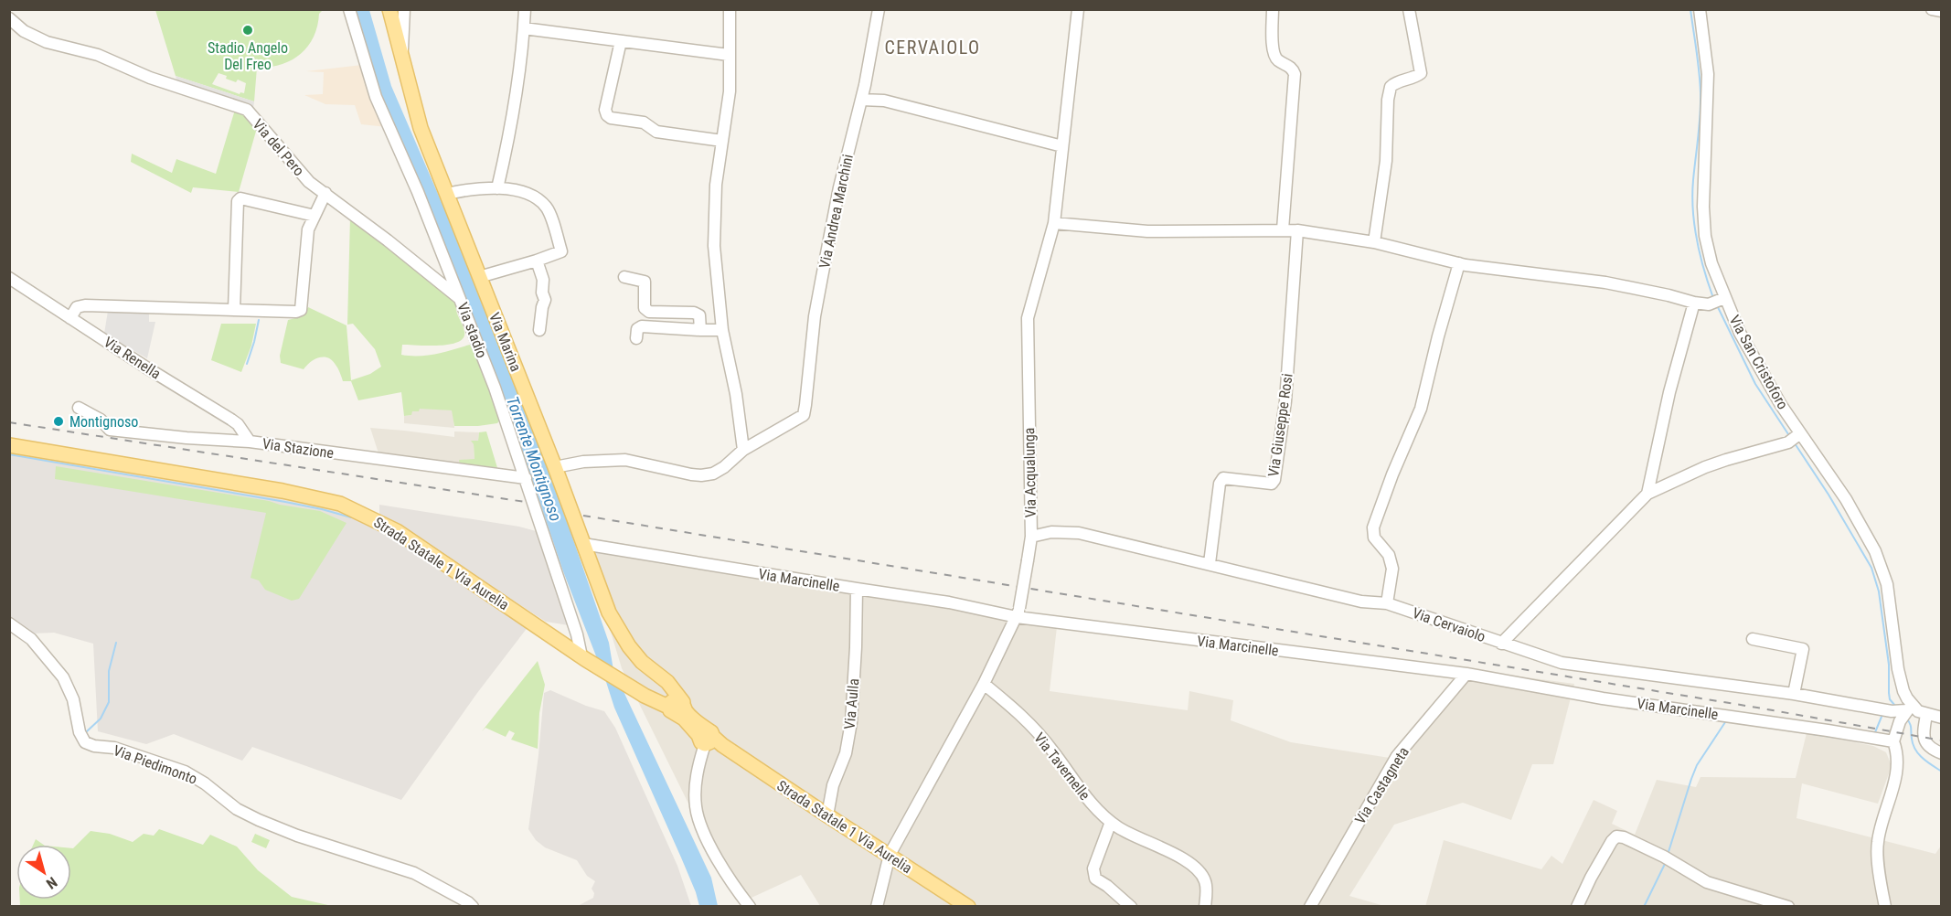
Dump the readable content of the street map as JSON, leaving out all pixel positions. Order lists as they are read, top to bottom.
{
  "streets": {
    "main road": ["Via Marina", "Strada Statale 1 Via Aurelia"],
    "street": [
      "Via del Pero",
      "Via Andrea Marchini",
      "Via stadio",
      "Via Renella",
      "Via San Cristoforo",
      "Via Giuseppe Rosi",
      "Via Stazione",
      "Via Acqualunga",
      "Via Marcinelle",
      "Via Cervaiolo",
      "Via Aulla",
      "Via Piedimonto",
      "Via Tavernelle",
      "Via Castagneta"
    ]
  },
  "crossings": [
    ["Via del Pero", "Via stadio"],
    ["Via stadio", "Via Stazione"],
    ["Via stadio", "Strada Statale 1 Via Aurelia"],
    ["Via Marina", "Strada Statale 1 Via Aurelia"],
    ["Via Marina", "Via Marcinelle"],
    ["Via Renella", "Via Stazione"],
    ["Via San Cristoforo", "Via Cervaiolo"],
    ["Via Giuseppe Rosi", "Via Cervaiolo"],
    ["Via Acqualunga", "Strada Statale 1 Via Aurelia"],
    ["Via Acqualunga", "Via Marcinelle"],
    ["Via Acqualunga", "Via Cervaiolo"],
    ["Via Acqualunga", "Via Tavernelle"],
    ["Strada Statale 1 Via Aurelia", "Via Aulla"],
    ["Via Marcinelle", "Via Aulla"],
    ["Via Marcinelle", "Via Castagneta"]
  ],
  "districts": ["CERVAIOLO"],
  "water": ["Torrente Montignoso"],
  "places": ["Stadio Angelo Del Freo", "Montignoso"],
  "north": "bottom right"
}
